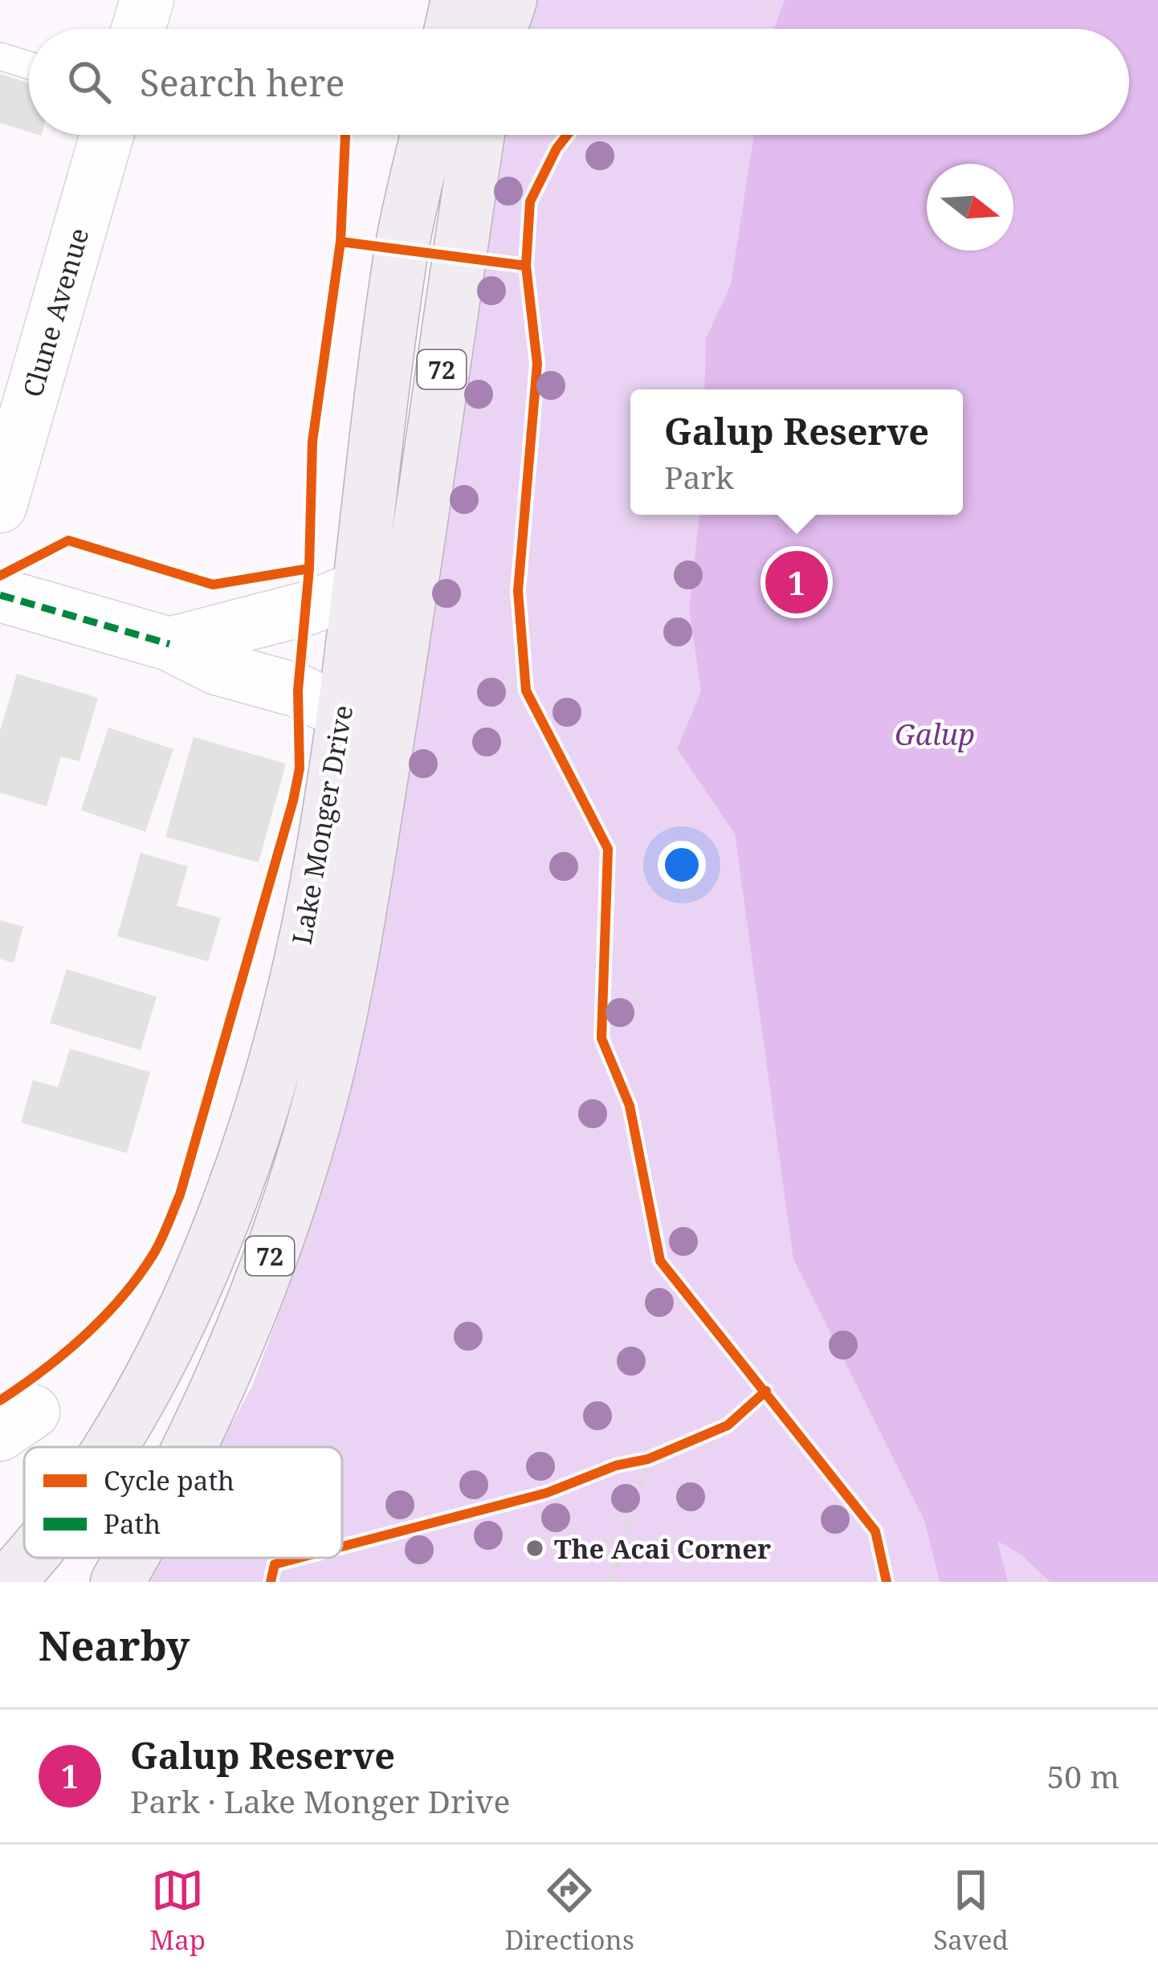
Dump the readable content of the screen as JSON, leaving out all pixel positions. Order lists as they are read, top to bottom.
{
  "streets": {
    "main road": ["72", "Lake Monger Drive"],
    "street": ["Clune Avenue"]
  },
  "water": ["Galup"],
  "places": ["The Acai Corner"],
  "legend": ["Cycle path", "Path"],
  "north": "right",
  "page": {
    "search": "Search here",
    "popup": ["Galup Reserve", "Park"],
    "pins": "1",
    "heading": "Nearby",
    "list": [
      {
        "mark": "1",
        "name": "Galup Reserve",
        "note": "Park · Lake Monger Drive",
        "value": "50 m"
      }
    ],
    "nav": ["Map", "Directions", "Saved"]
  }
}
